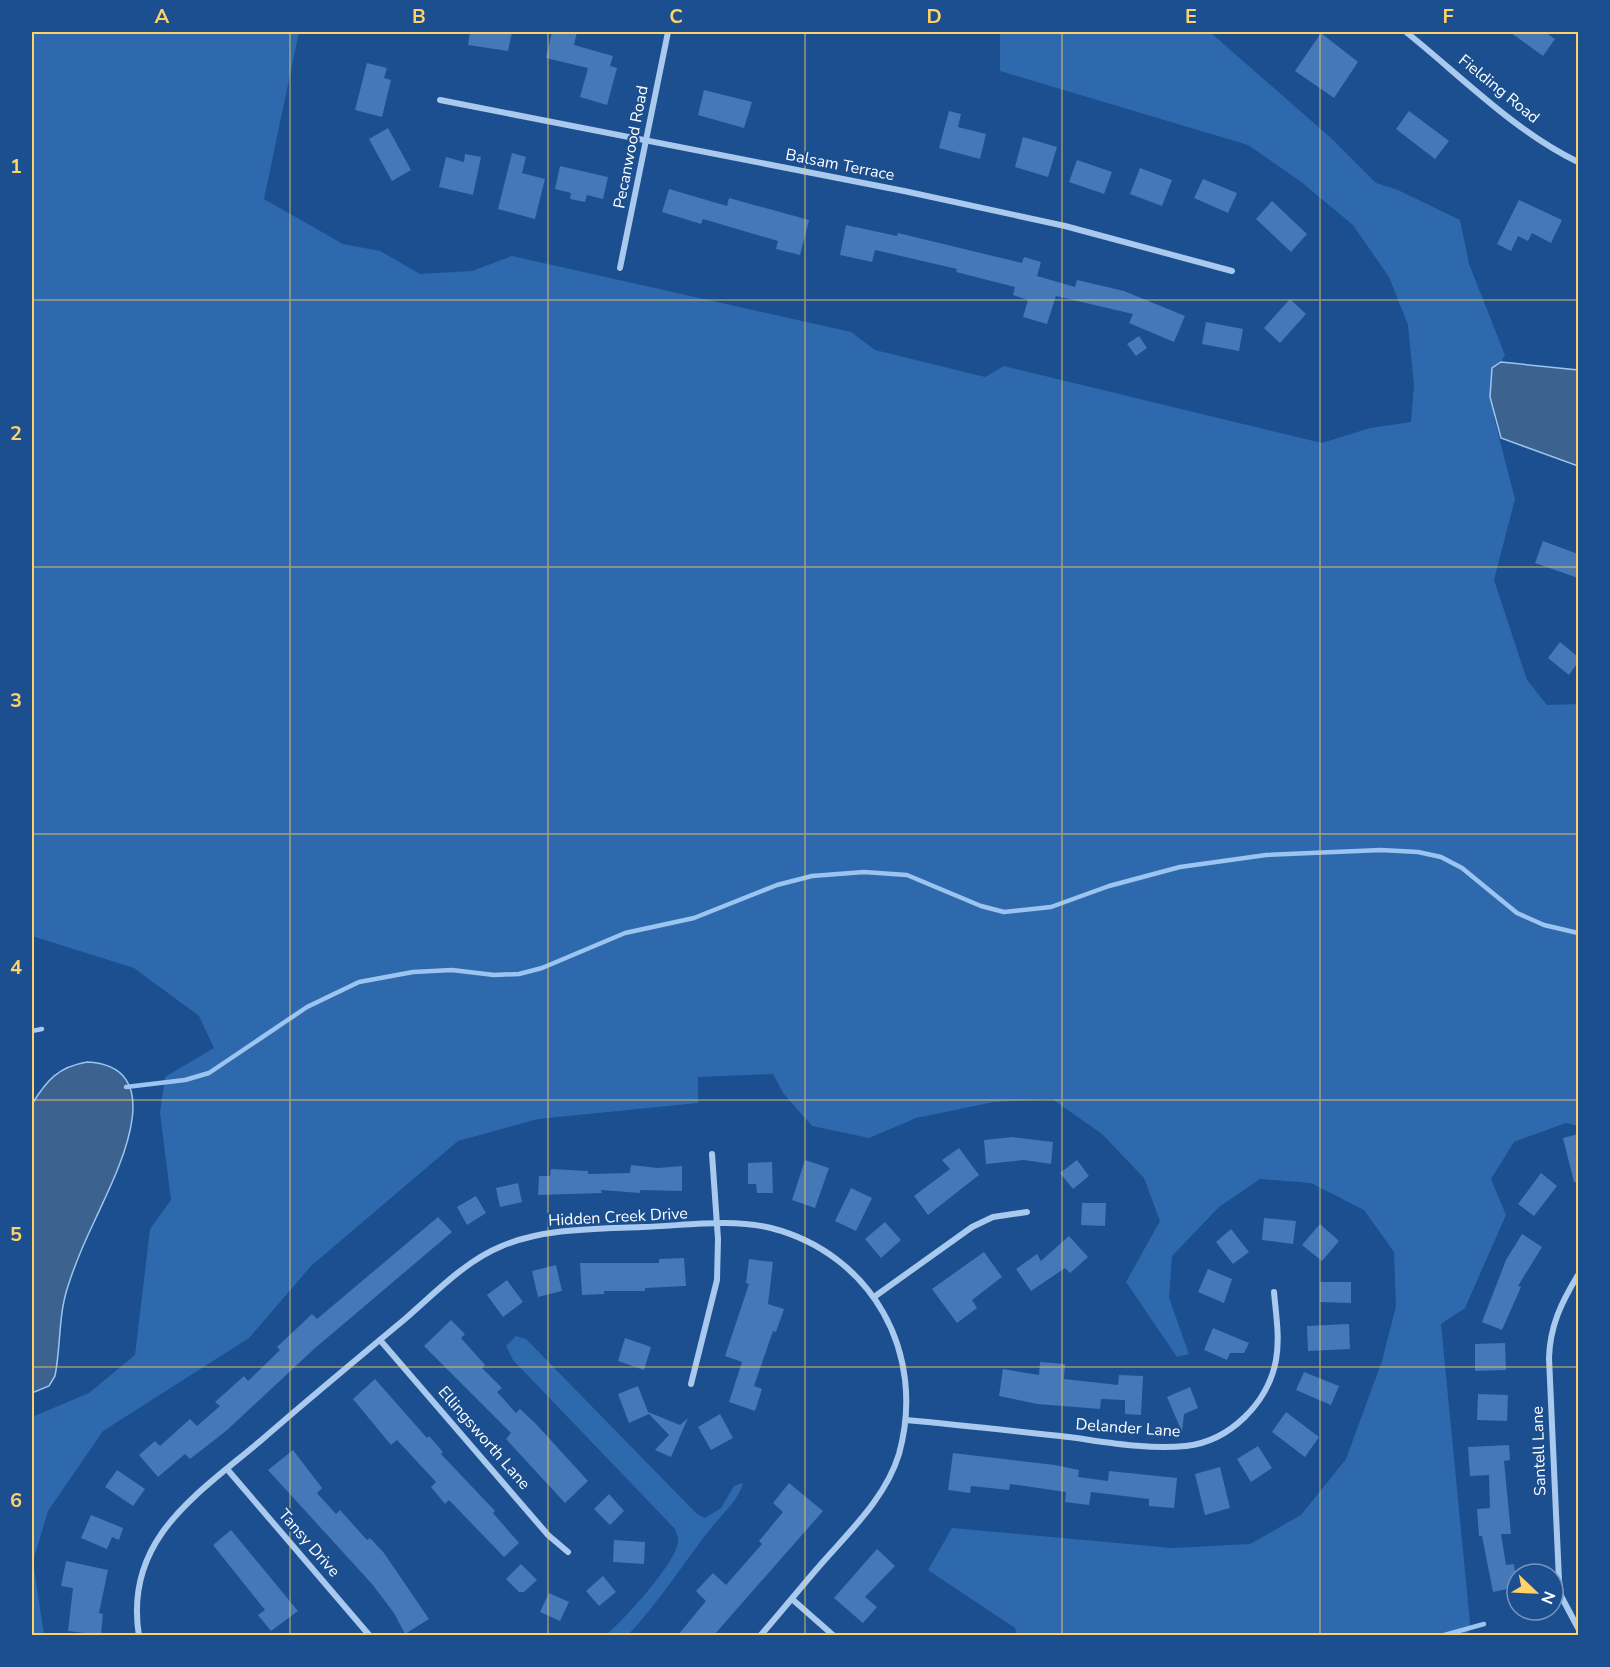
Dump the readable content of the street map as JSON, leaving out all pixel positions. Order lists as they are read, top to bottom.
{
  "streets": {
    "street": [
      "Fielding Road",
      "Pecanwood Road",
      "Balsam Terrace",
      "Hidden Creek Drive",
      "Delander Lane",
      "Ellingsworth Lane",
      "Santell Lane",
      "Tansy Drive"
    ]
  },
  "crossings": [
    ["Pecanwood Road", "Balsam Terrace"],
    ["Hidden Creek Drive", "Delander Lane"],
    ["Hidden Creek Drive", "Ellingsworth Lane"],
    ["Hidden Creek Drive", "Tansy Drive"]
  ],
  "north": "bottom right",
  "grid": {
    "columns": [
      "A",
      "B",
      "C",
      "D",
      "E",
      "F"
    ],
    "rows": [
      "1",
      "2",
      "3",
      "4",
      "5",
      "6"
    ]
  }
}
